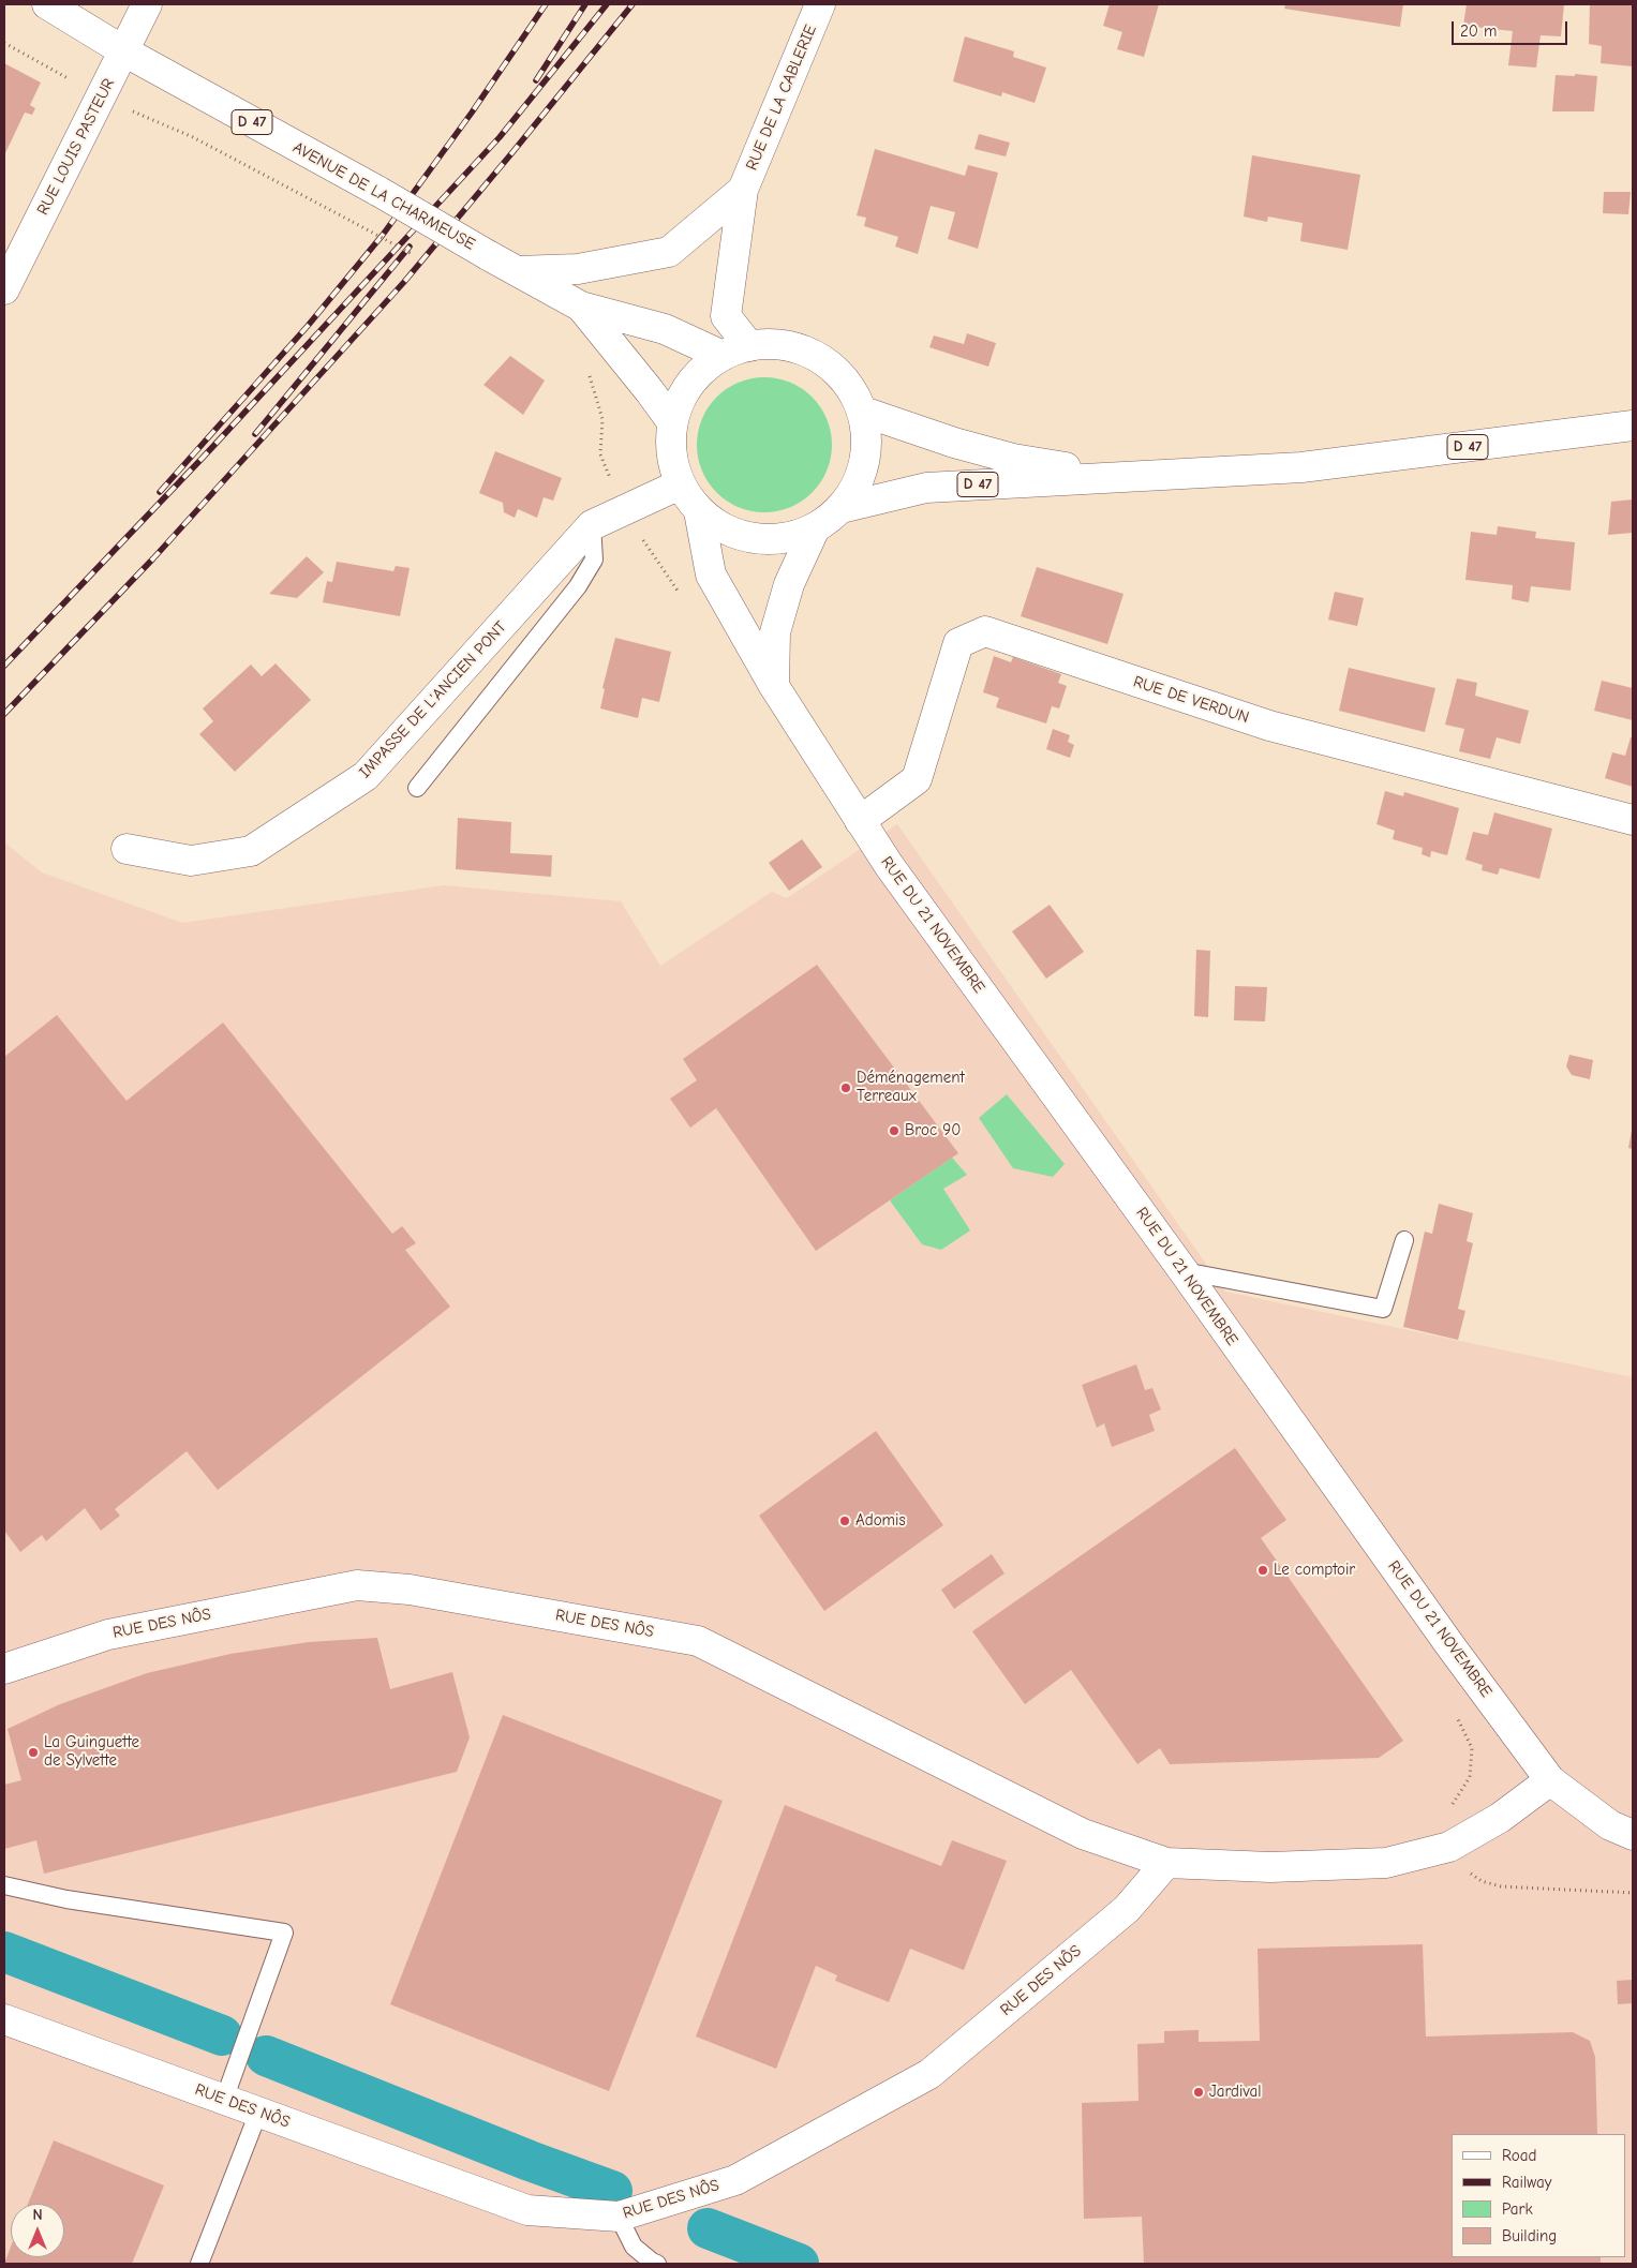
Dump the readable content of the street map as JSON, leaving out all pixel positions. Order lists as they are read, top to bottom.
{
  "streets": {
    "street": [
      "RUE DE LA CABLERIE",
      "D 47",
      "RUE LOUIS PASTEUR",
      "AVENUE DE LA CHARMEUSE",
      "IMPASSE DE L'ANCIEN PONT",
      "RUE DE VERDUN",
      "RUE DU 21 NOVEMBRE",
      "RUE DES NÔS"
    ]
  },
  "crossings": [
    ["RUE DE LA CABLERIE", "AVENUE DE LA CHARMEUSE"],
    ["RUE LOUIS PASTEUR", "AVENUE DE LA CHARMEUSE"],
    ["RUE DE VERDUN", "RUE DU 21 NOVEMBRE"],
    ["RUE DU 21 NOVEMBRE", "RUE DES NÔS"]
  ],
  "places": [
    "Déménagement Terreaux",
    "Broc 90",
    "Adomis",
    "Le comptoir",
    "La Guinguette de Sylvette",
    "Jardival"
  ],
  "legend": [
    "Road",
    "Railway",
    "Park",
    "Building"
  ],
  "scale_bar": "20 m",
  "north": "top"
}
